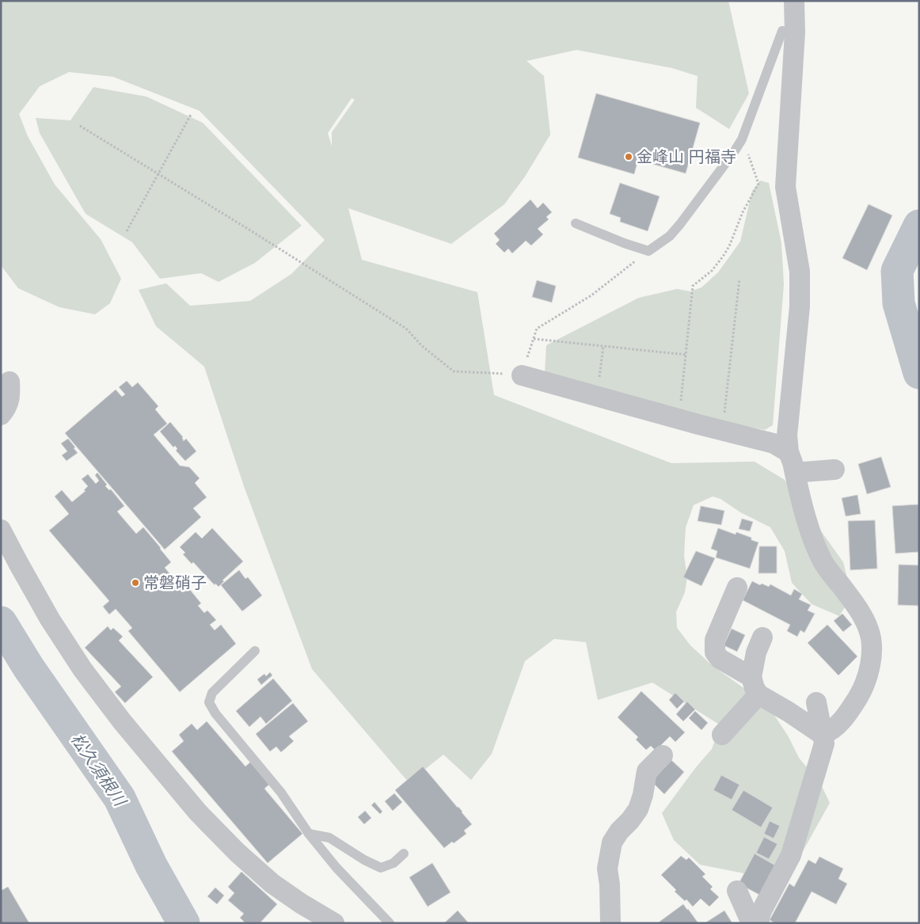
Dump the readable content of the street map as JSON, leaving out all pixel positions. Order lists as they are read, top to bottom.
{
  "water": ["松久須根川"],
  "places": ["金峰山 円福寺", "常磐硝子"]
}
